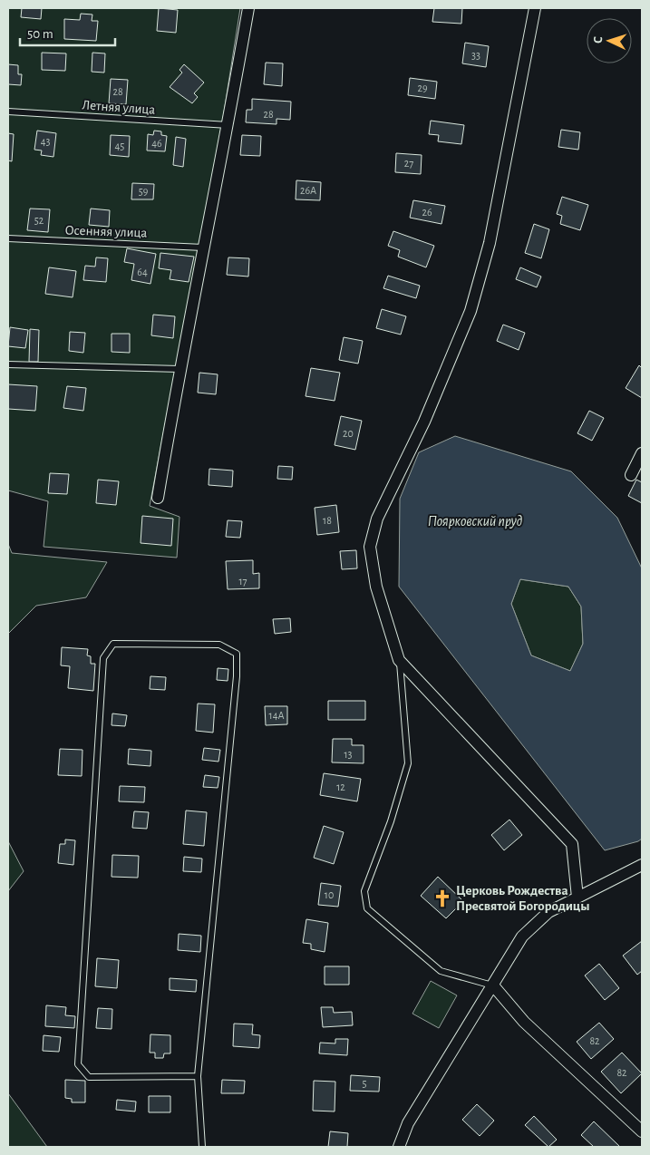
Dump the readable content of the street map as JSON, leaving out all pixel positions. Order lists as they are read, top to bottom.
{
  "streets": {
    "lane": ["Летняя улица", "Осенняя улица"]
  },
  "water": ["Поярковский пруд"],
  "places": {
    "church": ["Церковь Рождества Пресвятой Богородицы"]
  },
  "house_numbers": [
    "33",
    "29",
    "28",
    "28",
    "43",
    "46",
    "45",
    "27",
    "26А",
    "59",
    "26",
    "52",
    "64",
    "20",
    "18",
    "17",
    "14А",
    "13",
    "12",
    "10",
    "82",
    "82",
    "5"
  ],
  "scale_bar": "50 m",
  "north": "left"
}
